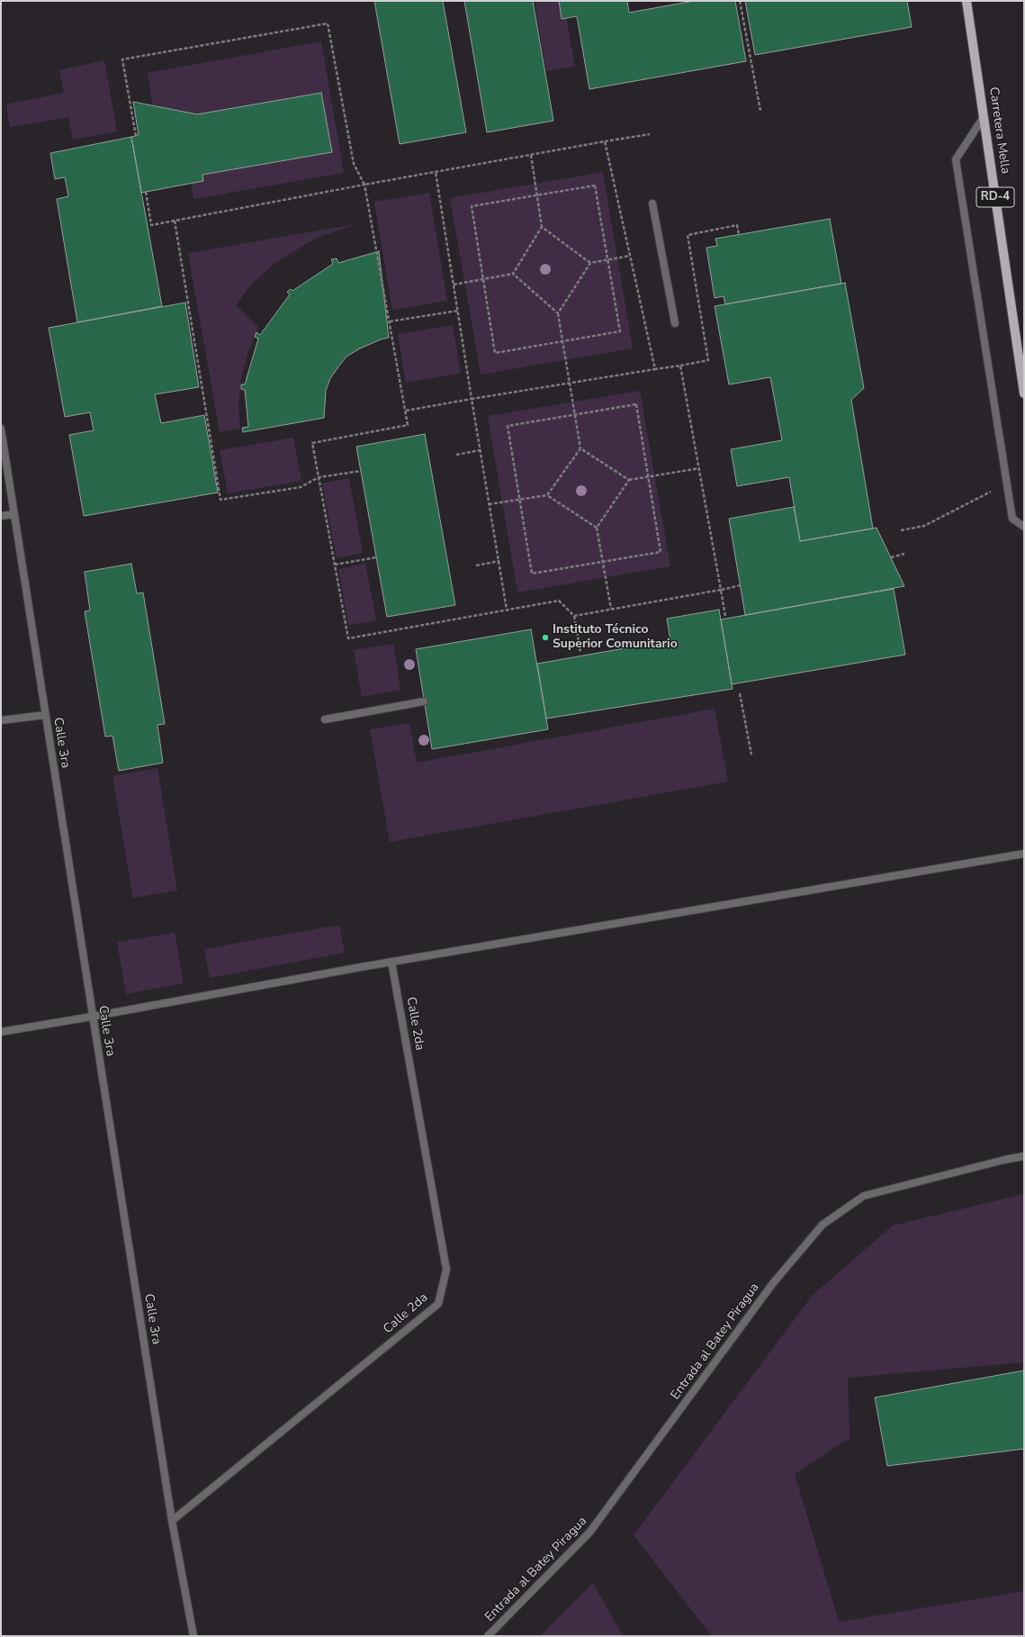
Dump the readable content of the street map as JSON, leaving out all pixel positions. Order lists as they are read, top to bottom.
{
  "streets": {
    "main road": ["Carretera Mella", "RD-4"],
    "street": ["Calle 3ra", "Calle 2da", "Entrada al Batey Piragua"]
  },
  "crossings": [
    ["Calle 3ra", "Calle 2da"]
  ],
  "places": ["Instituto Técnico Superior Comunitario"]
}
